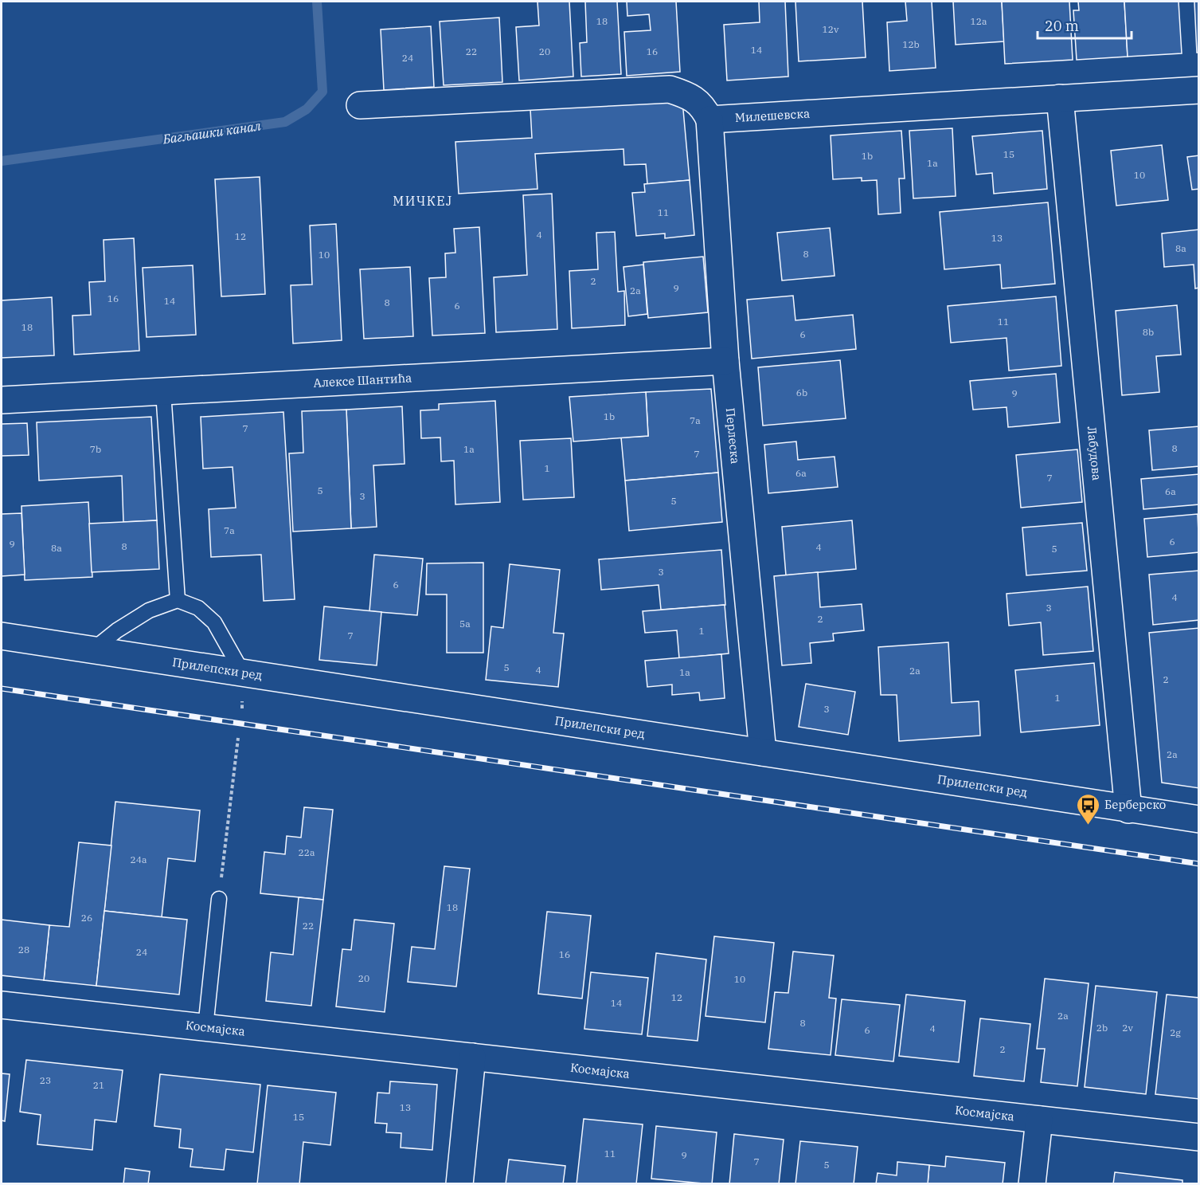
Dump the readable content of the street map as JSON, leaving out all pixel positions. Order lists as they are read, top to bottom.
{
  "streets": {
    "street": [
      "Милешевска",
      "Алексе Шантића",
      "Перлеска",
      "Лабудова",
      "Прилепски ред",
      "Космајска"
    ]
  },
  "crossings": [
    ["Милешевска", "Перлеска"],
    ["Милешевска", "Лабудова"],
    ["Алексе Шантића", "Перлеска"],
    ["Перлеска", "Прилепски ред"],
    ["Лабудова", "Прилепски ред"]
  ],
  "districts": ["МИЧКЕЈ"],
  "water": ["Багљашки канал"],
  "places": {
    "bus stop": ["Берберско"]
  },
  "house_numbers": [
    "18",
    "12a",
    "12v",
    "12b",
    "14",
    "22",
    "20",
    "16",
    "24",
    "15",
    "1b",
    "1a",
    "10",
    "11",
    "4",
    "12",
    "13",
    "8a",
    "8",
    "10",
    "2",
    "9",
    "2a",
    "16",
    "14",
    "8",
    "6",
    "11",
    "18",
    "8b",
    "6",
    "6b",
    "9",
    "1b",
    "7a",
    "7",
    "8",
    "7b",
    "1a",
    "7",
    "1",
    "6a",
    "7",
    "5",
    "6a",
    "3",
    "5",
    "7a",
    "6",
    "9",
    "8",
    "4",
    "8a",
    "5",
    "3",
    "6",
    "4",
    "3",
    "2",
    "5a",
    "1",
    "7",
    "5",
    "4",
    "2a",
    "1a",
    "2",
    "1",
    "3",
    "2a",
    "22a",
    "24a",
    "18",
    "26",
    "22",
    "28",
    "24",
    "16",
    "20",
    "10",
    "12",
    "14",
    "2a",
    "8",
    "2b",
    "2v",
    "4",
    "6",
    "2g",
    "2",
    "23",
    "21",
    "13",
    "15",
    "11",
    "9",
    "7",
    "5"
  ],
  "scale_bar": "20 m"
}
